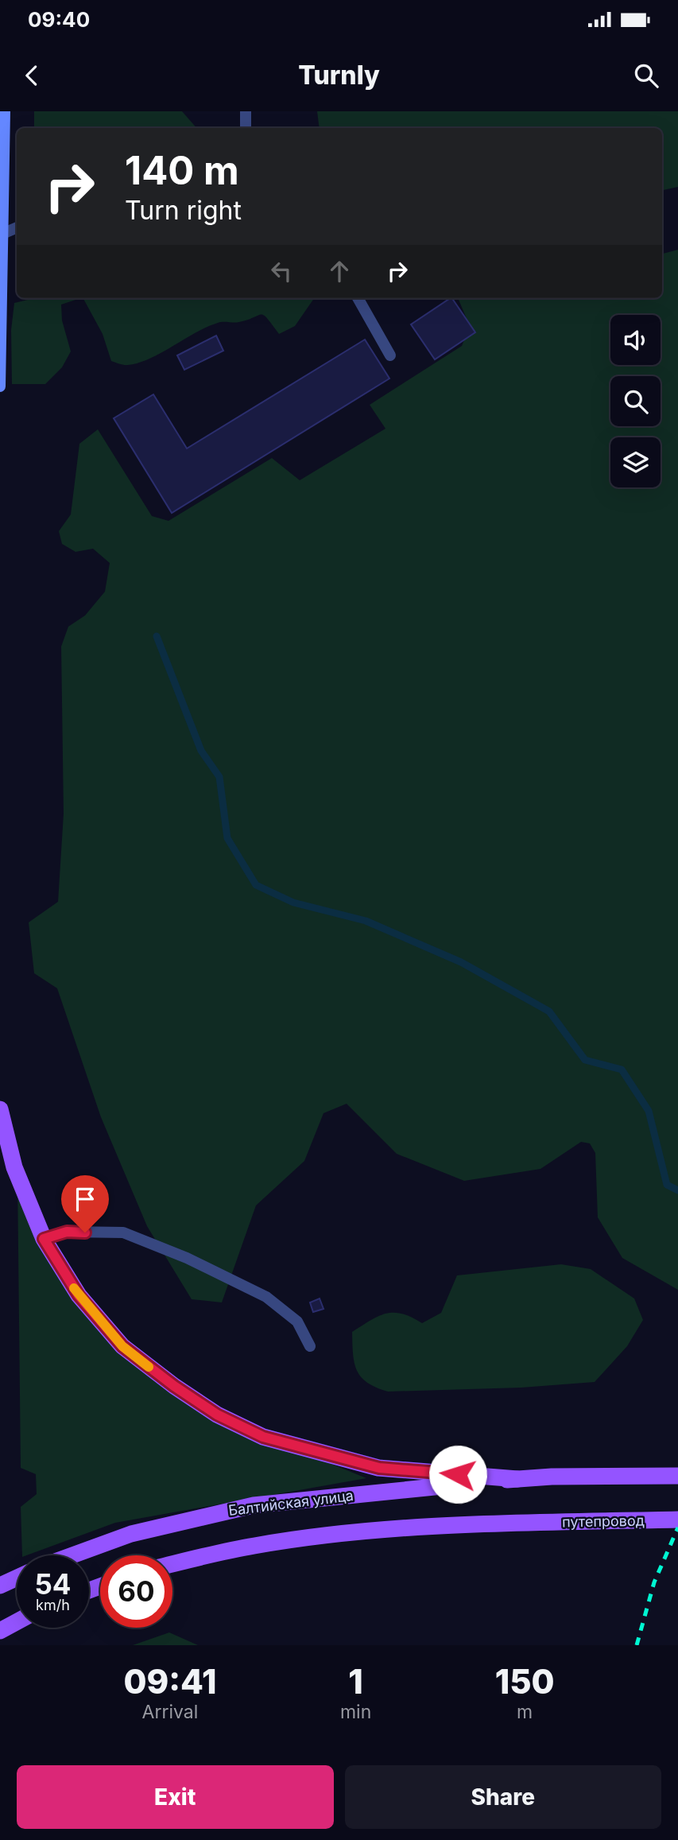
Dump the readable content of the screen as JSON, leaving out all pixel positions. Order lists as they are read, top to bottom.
{
  "streets": {
    "main road": ["Балтийская улица", "путепровод"]
  },
  "page": {
    "status": "09:40",
    "header": "Turnly",
    "turn": ["140 m", "Turn right"],
    "speed": "54 km/h",
    "limit": "60",
    "eta": [
      "09:41",
      "Arrival",
      "1",
      "min",
      "150",
      "m"
    ],
    "buttons": ["Exit", "Share"]
  }
}
